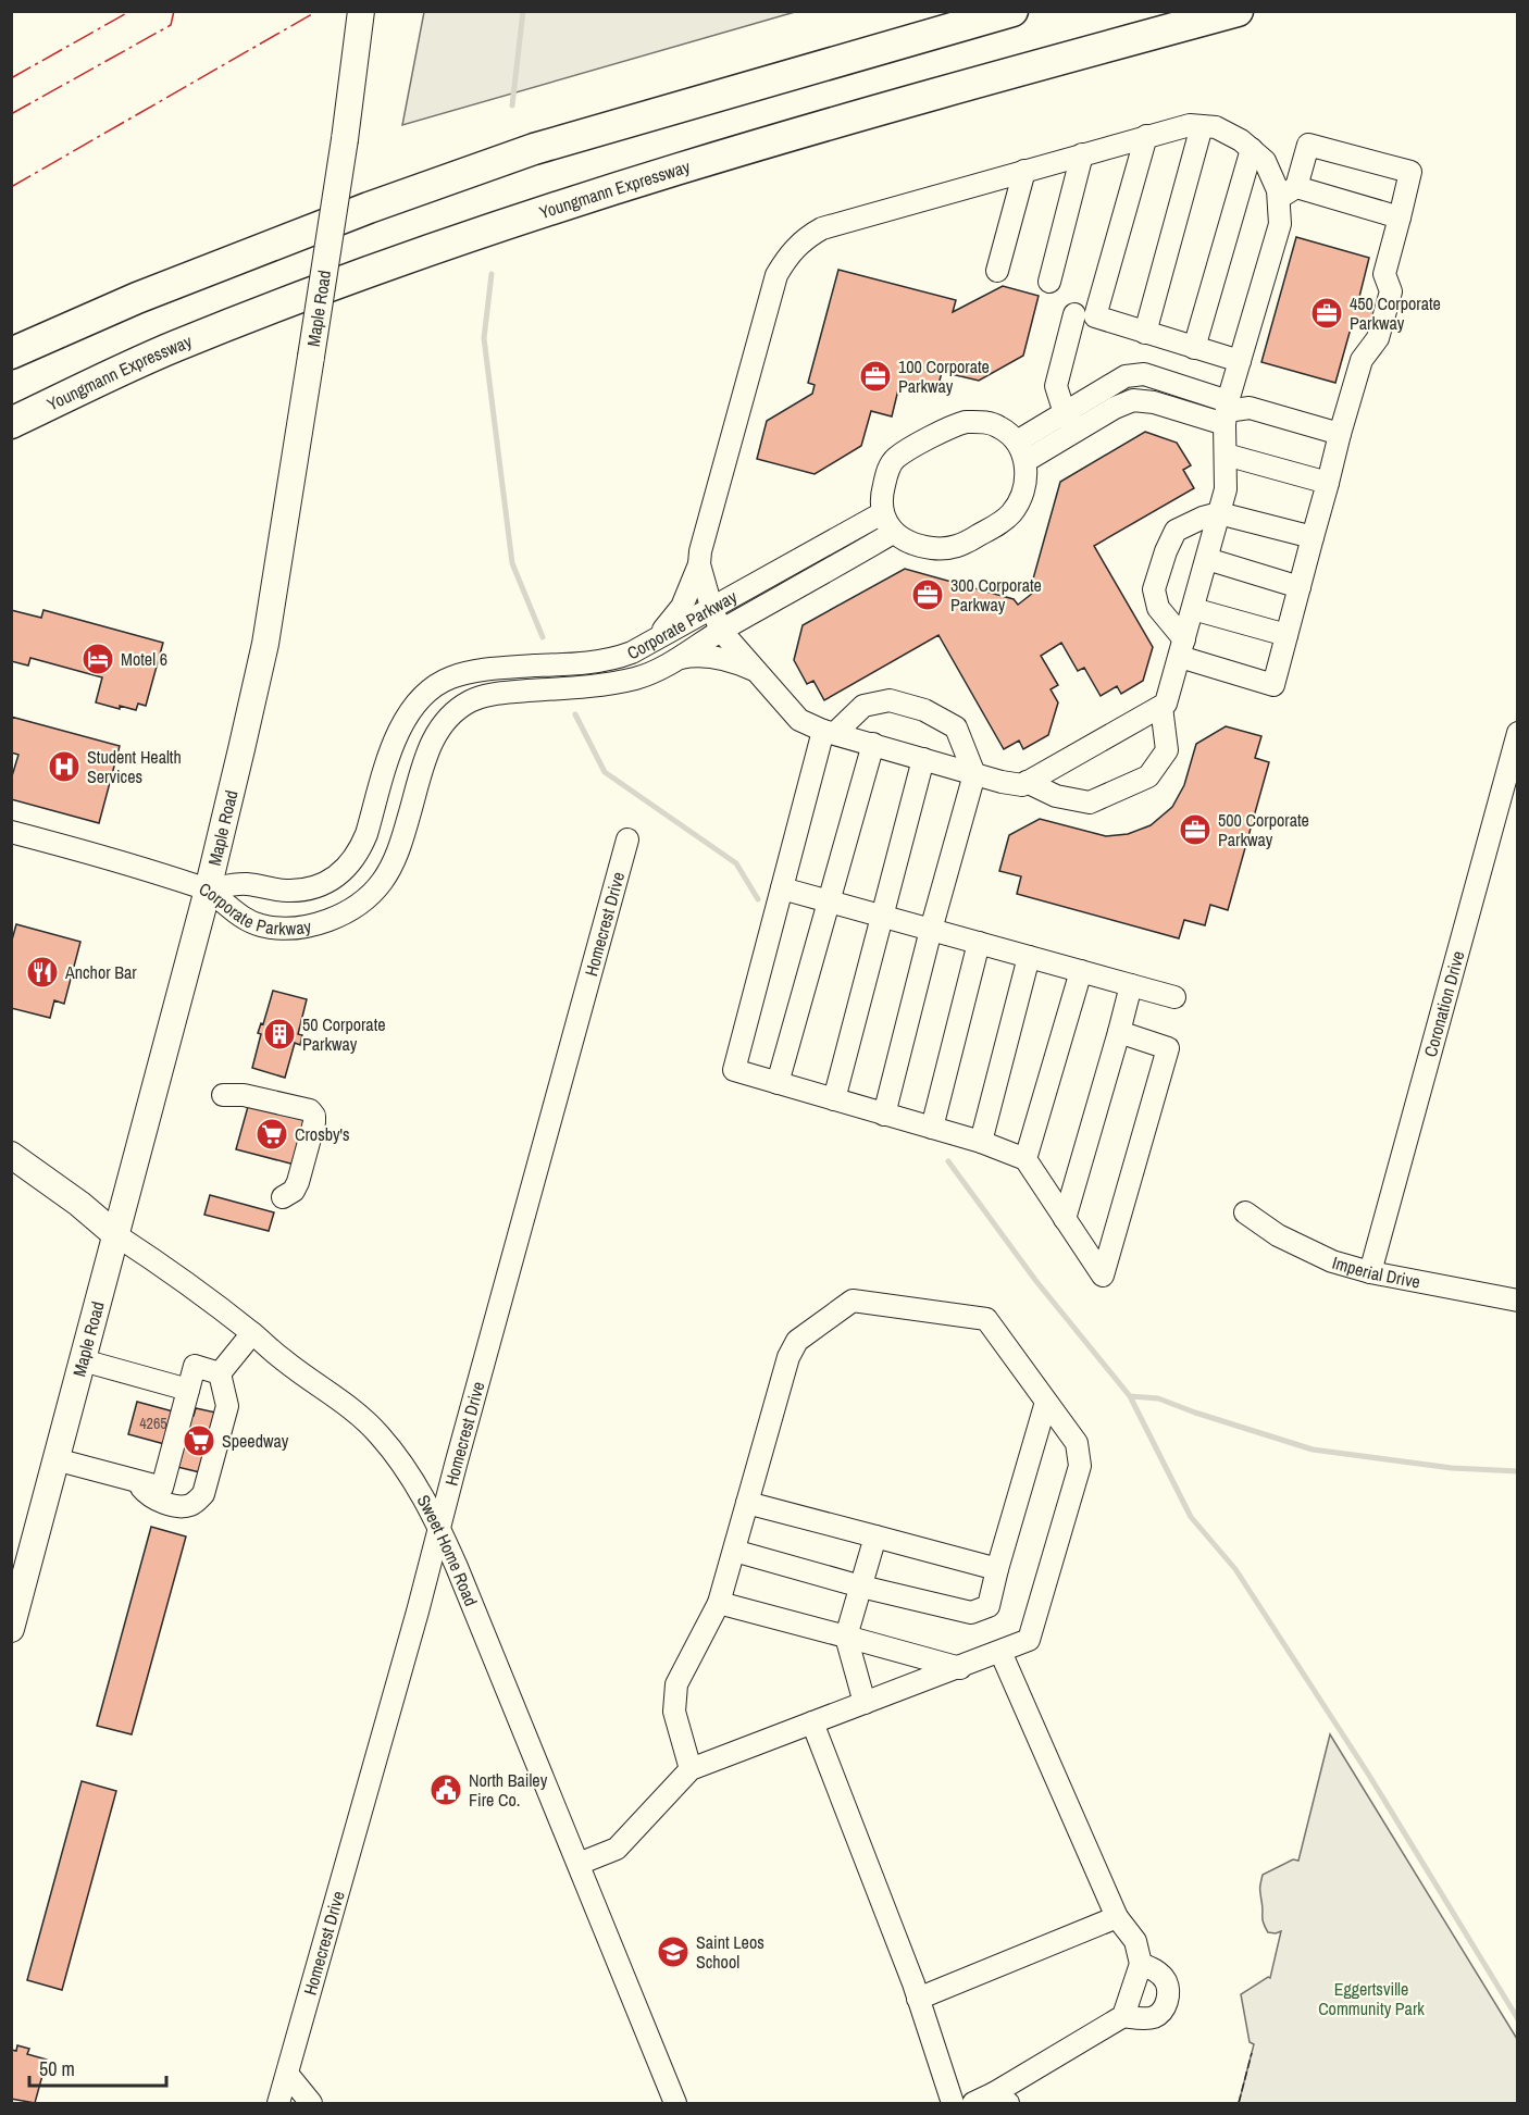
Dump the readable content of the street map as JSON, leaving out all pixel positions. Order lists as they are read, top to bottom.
{
  "streets": {
    "highway": ["Youngmann Expressway"],
    "main road": ["Maple Road", "Sweet Home Road"],
    "street": [
      "Corporate Parkway",
      "Homecrest Drive",
      "Coronation Drive",
      "Imperial Drive"
    ]
  },
  "crossings": [
    ["Maple Road", "Corporate Parkway"],
    ["Maple Road", "Sweet Home Road"],
    ["Homecrest Drive", "Sweet Home Road"],
    ["Coronation Drive", "Imperial Drive"]
  ],
  "parks": ["Eggertsville Community Park"],
  "places": {
    "office": [
      "450 Corporate Parkway",
      "100 Corporate Parkway",
      "300 Corporate Parkway",
      "500 Corporate Parkway"
    ],
    "hotel": ["Motel 6"],
    "hospital": ["Student Health Services"],
    "restaurant": ["Anchor Bar"],
    "building": ["50 Corporate Parkway"],
    "supermarket": ["Crosby's", "Speedway"],
    "public building": ["North Bailey Fire Co."],
    "school or university": ["Saint Leos School"]
  },
  "house_numbers": ["4265"],
  "scale_bar": "50 m"
}
